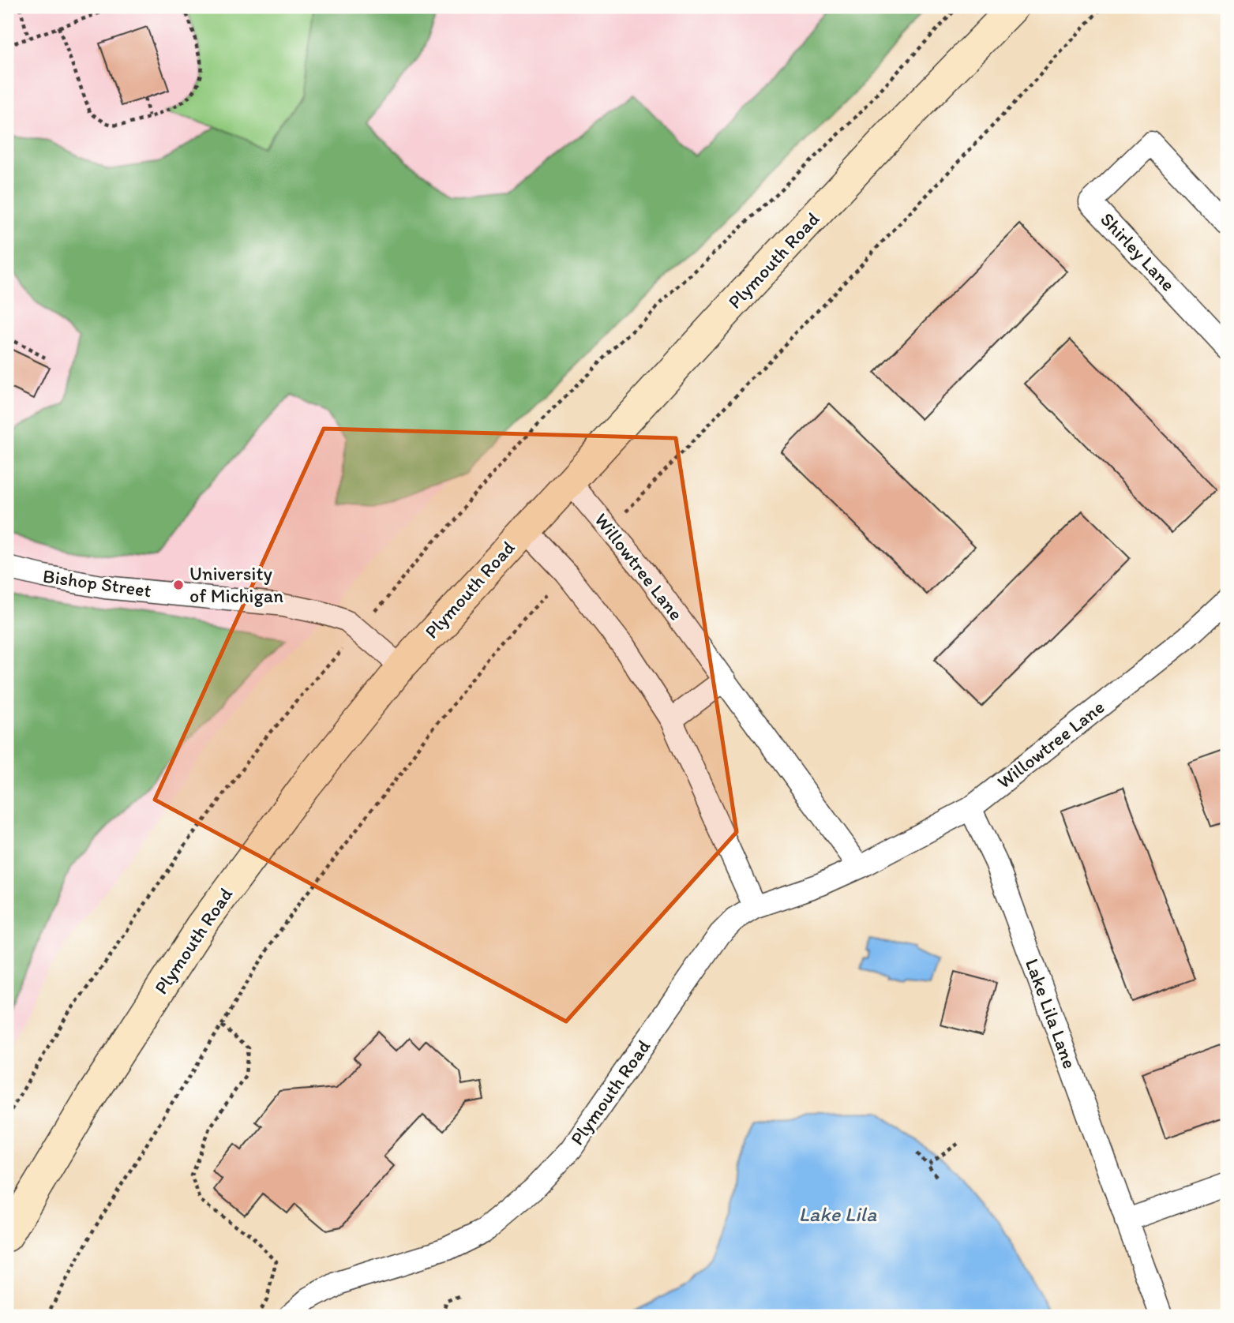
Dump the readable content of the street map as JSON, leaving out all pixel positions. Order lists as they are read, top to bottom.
{
  "streets": {
    "main road": ["Plymouth Road"],
    "street": [
      "Shirley Lane",
      "Willowtree Lane",
      "Bishop Street",
      "Lake Lila Lane"
    ]
  },
  "crossings": [
    ["Plymouth Road", "Willowtree Lane"],
    ["Plymouth Road", "Bishop Street"],
    ["Willowtree Lane", "Lake Lila Lane"]
  ],
  "water": ["Lake Lila"],
  "places": ["University of Michigan"]
}
